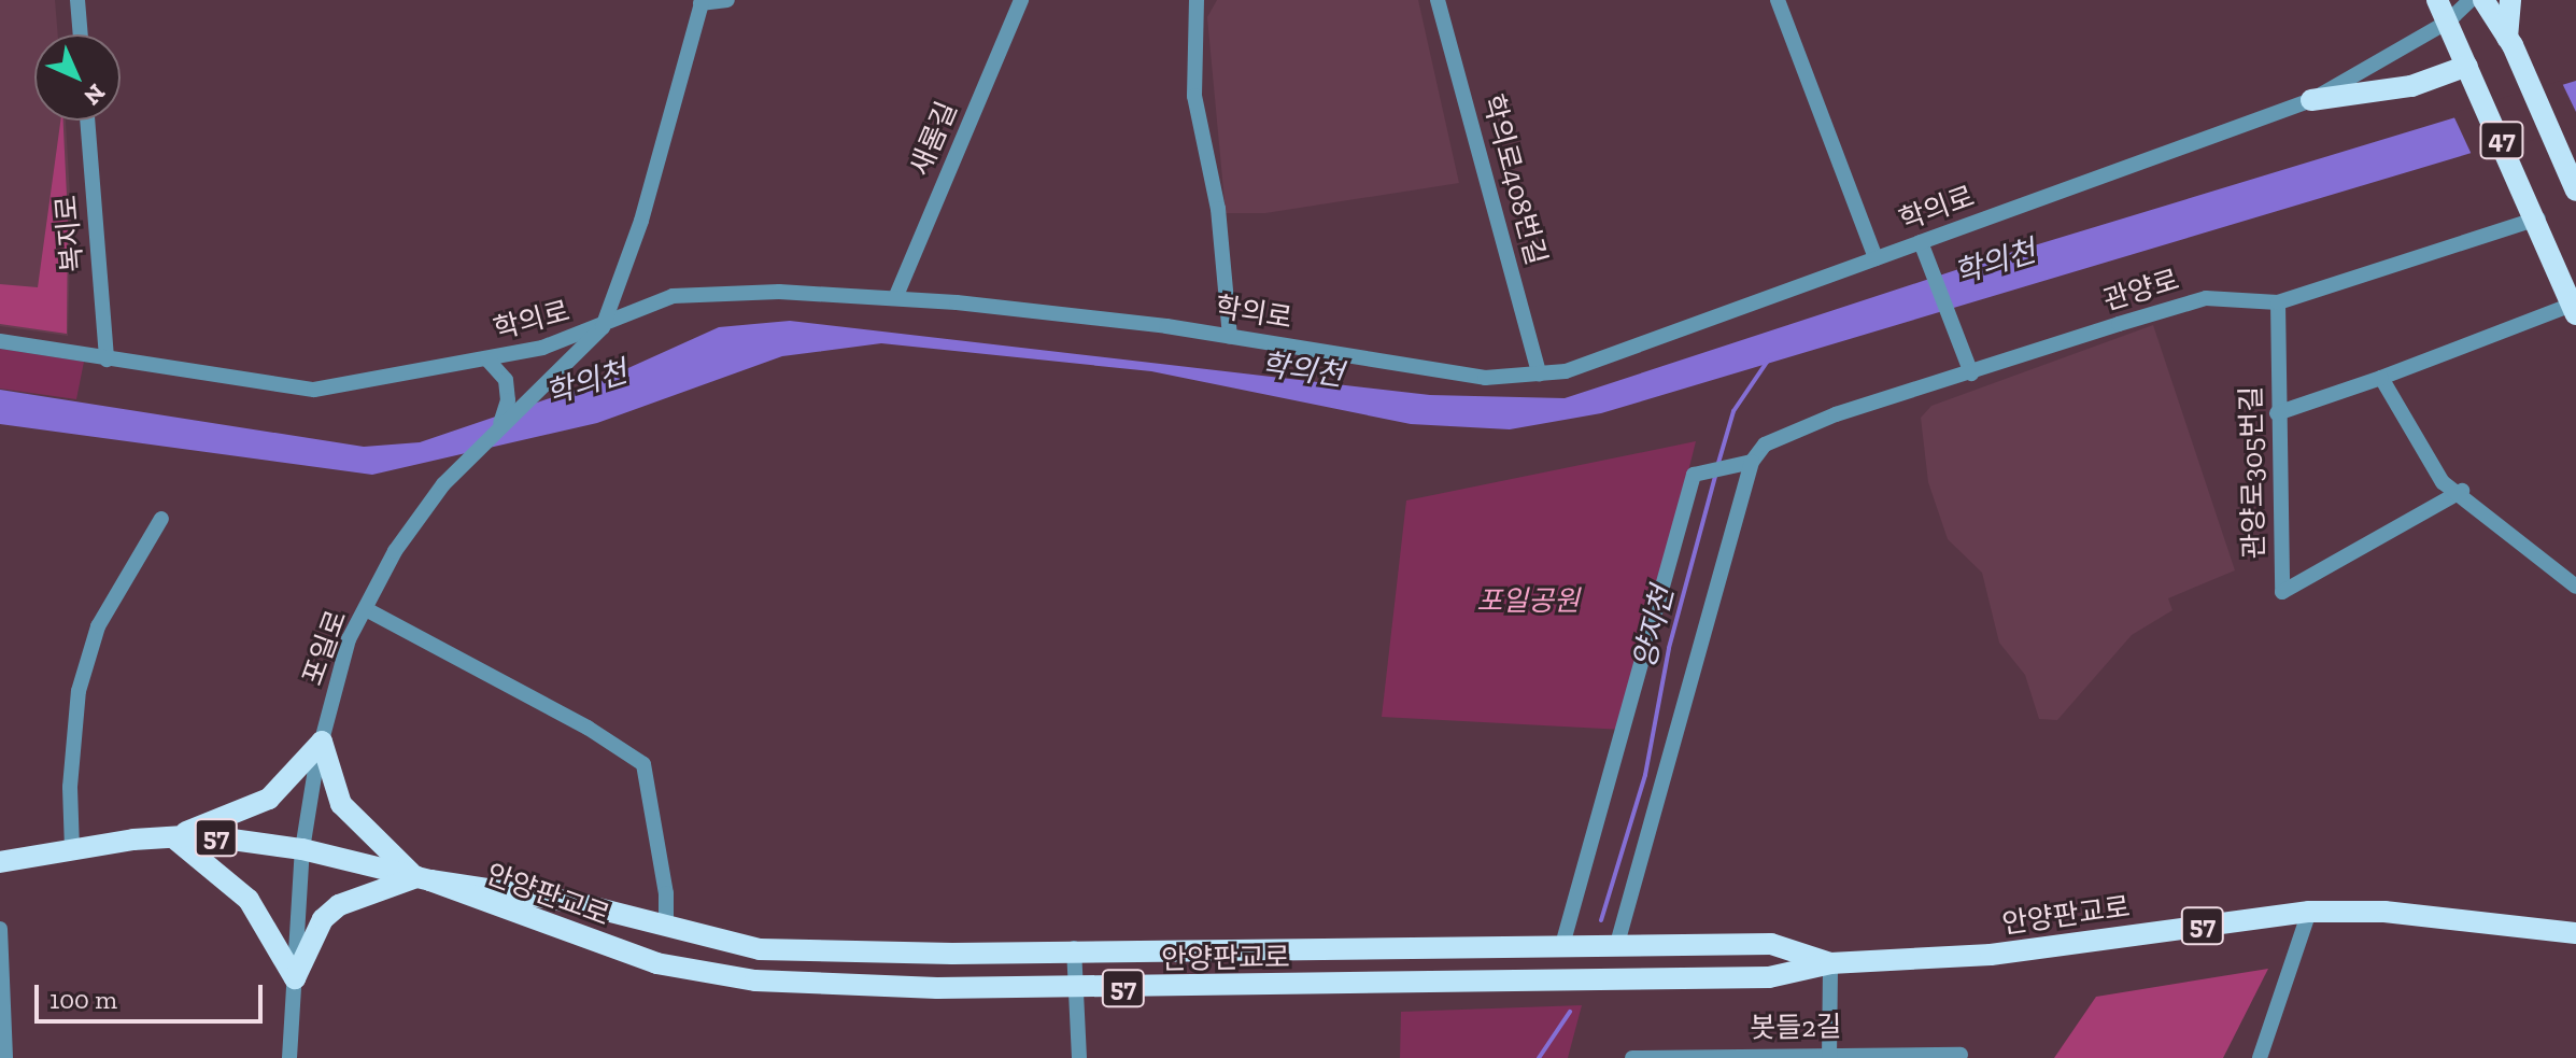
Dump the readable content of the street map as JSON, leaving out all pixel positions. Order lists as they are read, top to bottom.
{
  "streets": {
    "main road": ["47", "57", "안양판교로"],
    "street": [
      "새롬길",
      "학의로408번길",
      "학의로",
      "복지로",
      "관양로",
      "관양로305번길",
      "포일로",
      "봇들2길"
    ]
  },
  "crossings": [
    ["새롬길", "학의로"],
    ["47", "학의로"],
    ["47", "관양로"],
    ["학의로408번길", "학의로"],
    ["학의로", "복지로"],
    ["학의로", "포일로"],
    ["관양로", "관양로305번길"],
    ["포일로", "안양판교로"]
  ],
  "water": ["학의천", "양지천"],
  "parks": ["포일공원"],
  "scale_bar": "100 m",
  "north": "bottom right"
}
